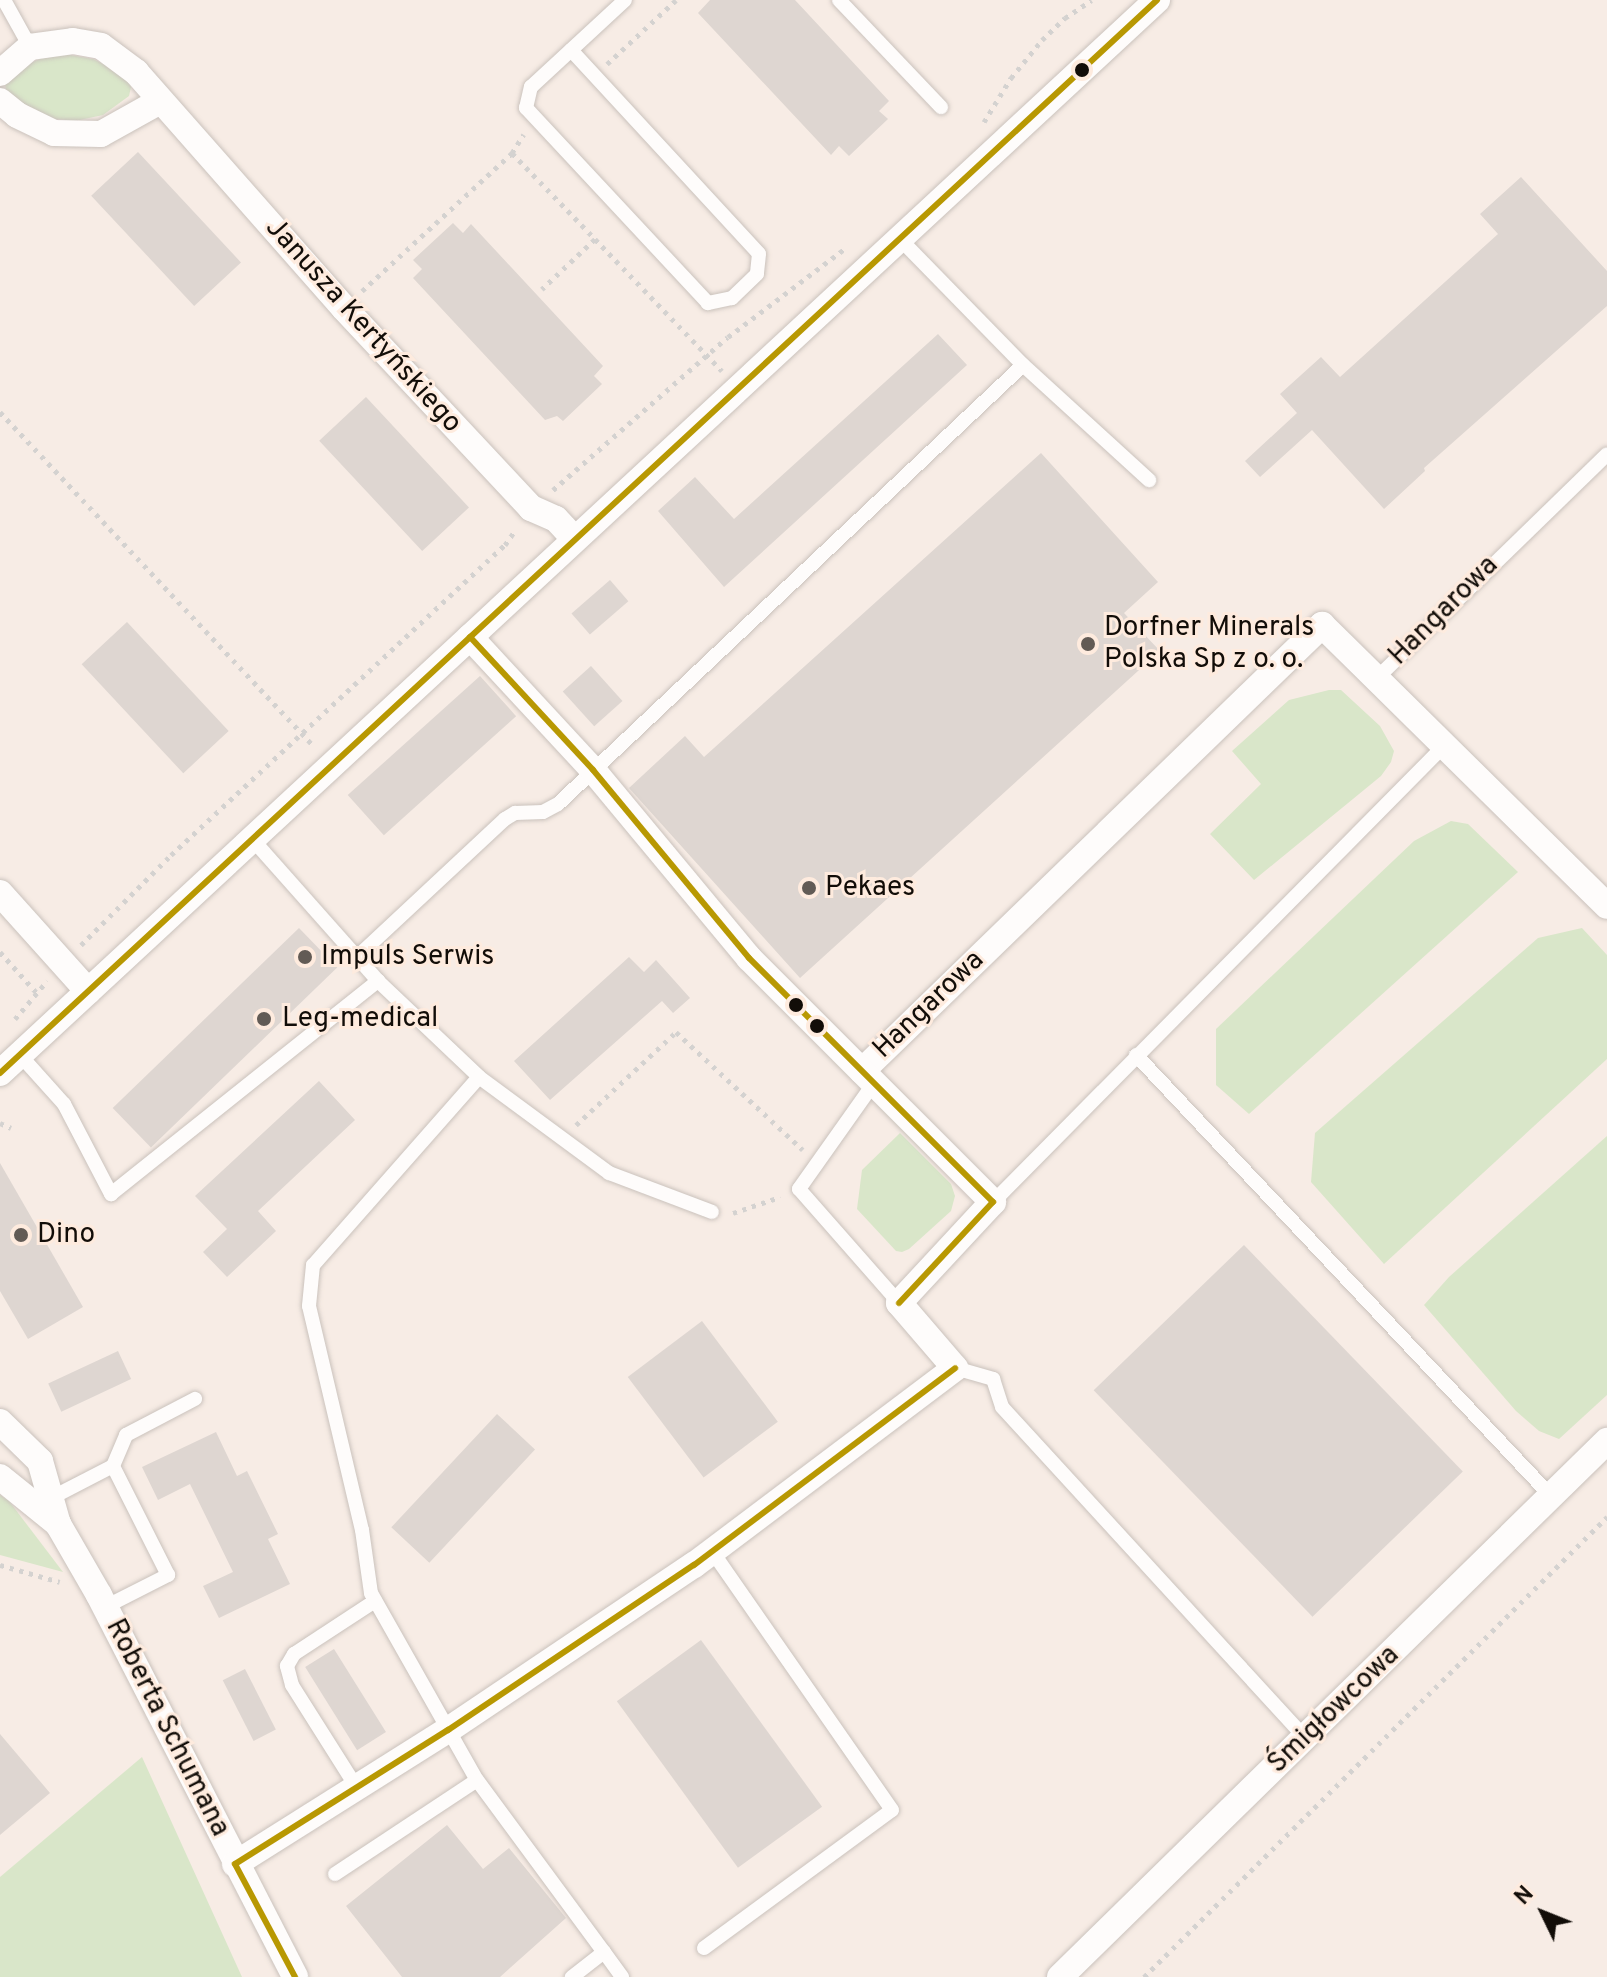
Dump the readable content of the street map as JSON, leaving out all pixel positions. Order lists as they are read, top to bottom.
{
  "streets": {
    "street": [
      "Janusza Kertyńskiego",
      "Hangarowa",
      "Śmigłowcowa",
      "Roberta Schumana"
    ]
  },
  "places": [
    "Dorfner Minerals Polska Sp z o. o.",
    "Pekaes",
    "Impuls Serwis",
    "Leg-medical",
    "Dino"
  ],
  "north": "top left"
}
